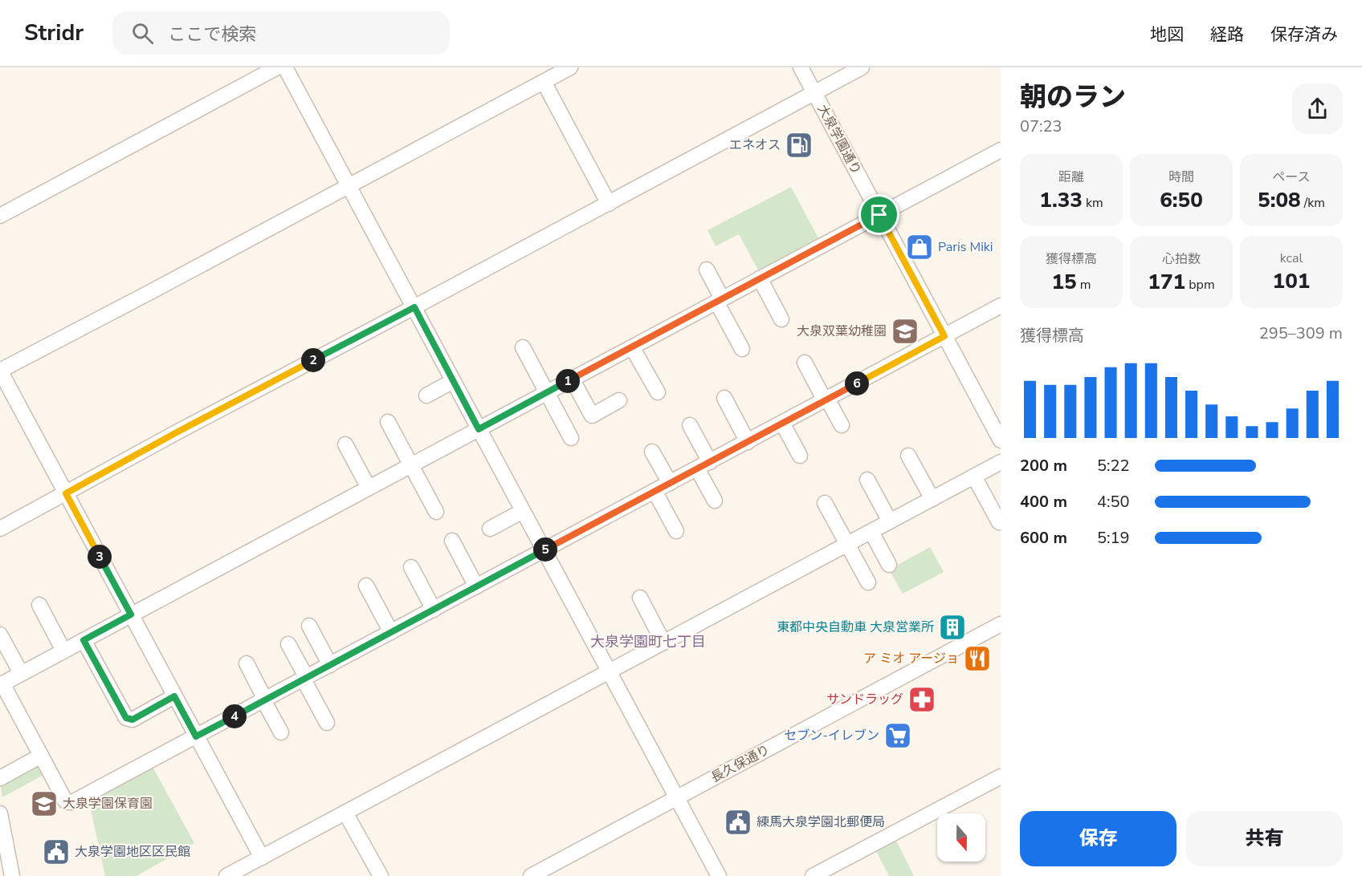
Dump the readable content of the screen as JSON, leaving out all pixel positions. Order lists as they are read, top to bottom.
{
  "streets": {
    "street": ["大泉学園通り", "長久保通り"]
  },
  "districts": ["大泉学園町七丁目"],
  "places": {
    "fuel station": ["エネオス"],
    "shop": ["Paris Miki"],
    "school or university": ["大泉双葉幼稚園", "大泉学園保育園"],
    "building": ["東都中央自動車 大泉営業所"],
    "restaurant": ["ア ミオ アージョ"],
    "pharmacy": ["サンドラッグ"],
    "supermarket": ["セブン-イレブン"],
    "public building": ["練馬大泉学園北郵便局", "大泉学園地区区民館"]
  },
  "north": "bottom",
  "page": {
    "header": "Stridr",
    "search": "ここで検索",
    "nav": ["地図", "経路", "保存済み"],
    "heading": ["朝のラン", "07:23"],
    "stats": [
      ["距離", "1.33 km"],
      ["時間", "6:50"],
      ["ペース", "5:08 /km"],
      ["獲得標高", "15 m"],
      ["心拍数", "171 bpm"],
      ["kcal", "101"]
    ],
    "chart": ["獲得標高", "295–309 m"],
    "pins": [
      "2",
      "1",
      "6",
      "5",
      "3",
      "4"
    ],
    "list": [
      {
        "name": "200 m",
        "note": "5:22"
      },
      {
        "name": "400 m",
        "note": "4:50"
      },
      {
        "name": "600 m",
        "note": "5:19"
      }
    ],
    "buttons": ["保存", "共有"]
  }
}
